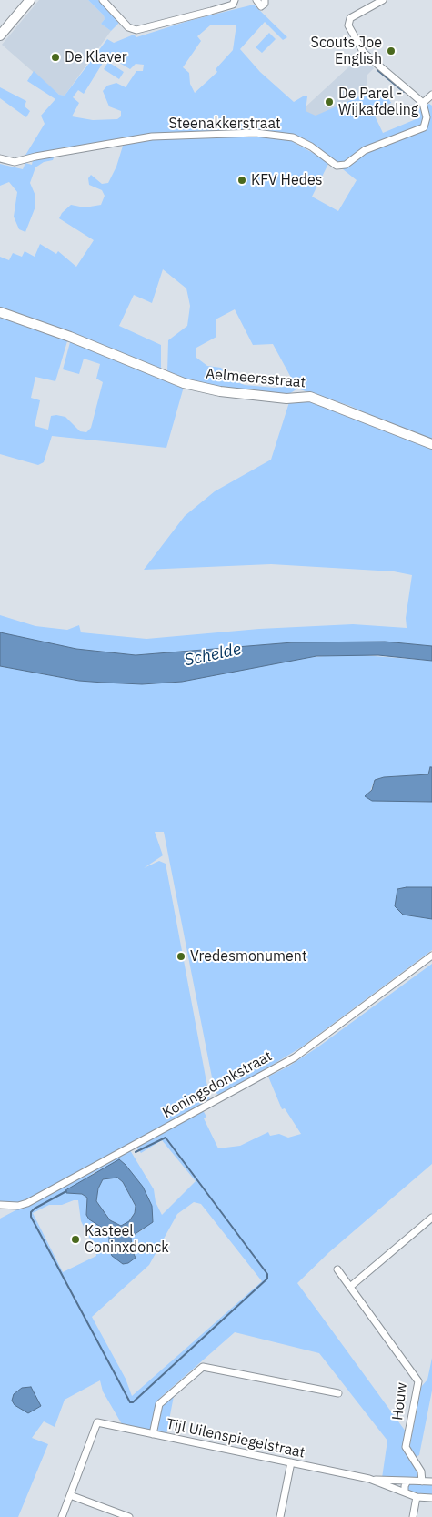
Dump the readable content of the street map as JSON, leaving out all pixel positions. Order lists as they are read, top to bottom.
{
  "streets": {
    "street": [
      "Steenakkerstraat",
      "Aelmeersstraat",
      "Koningsdonkstraat",
      "Houw",
      "Tijl Uilenspiegelstraat"
    ]
  },
  "crossings": [
    ["Houw", "Tijl Uilenspiegelstraat"]
  ],
  "water": ["Schelde"],
  "places": [
    "Scouts Joe English",
    "De Klaver",
    "De Parel - Wijkafdeling",
    "KFV Hedes",
    "Vredesmonument",
    "Kasteel Coninxdonck"
  ]
}
